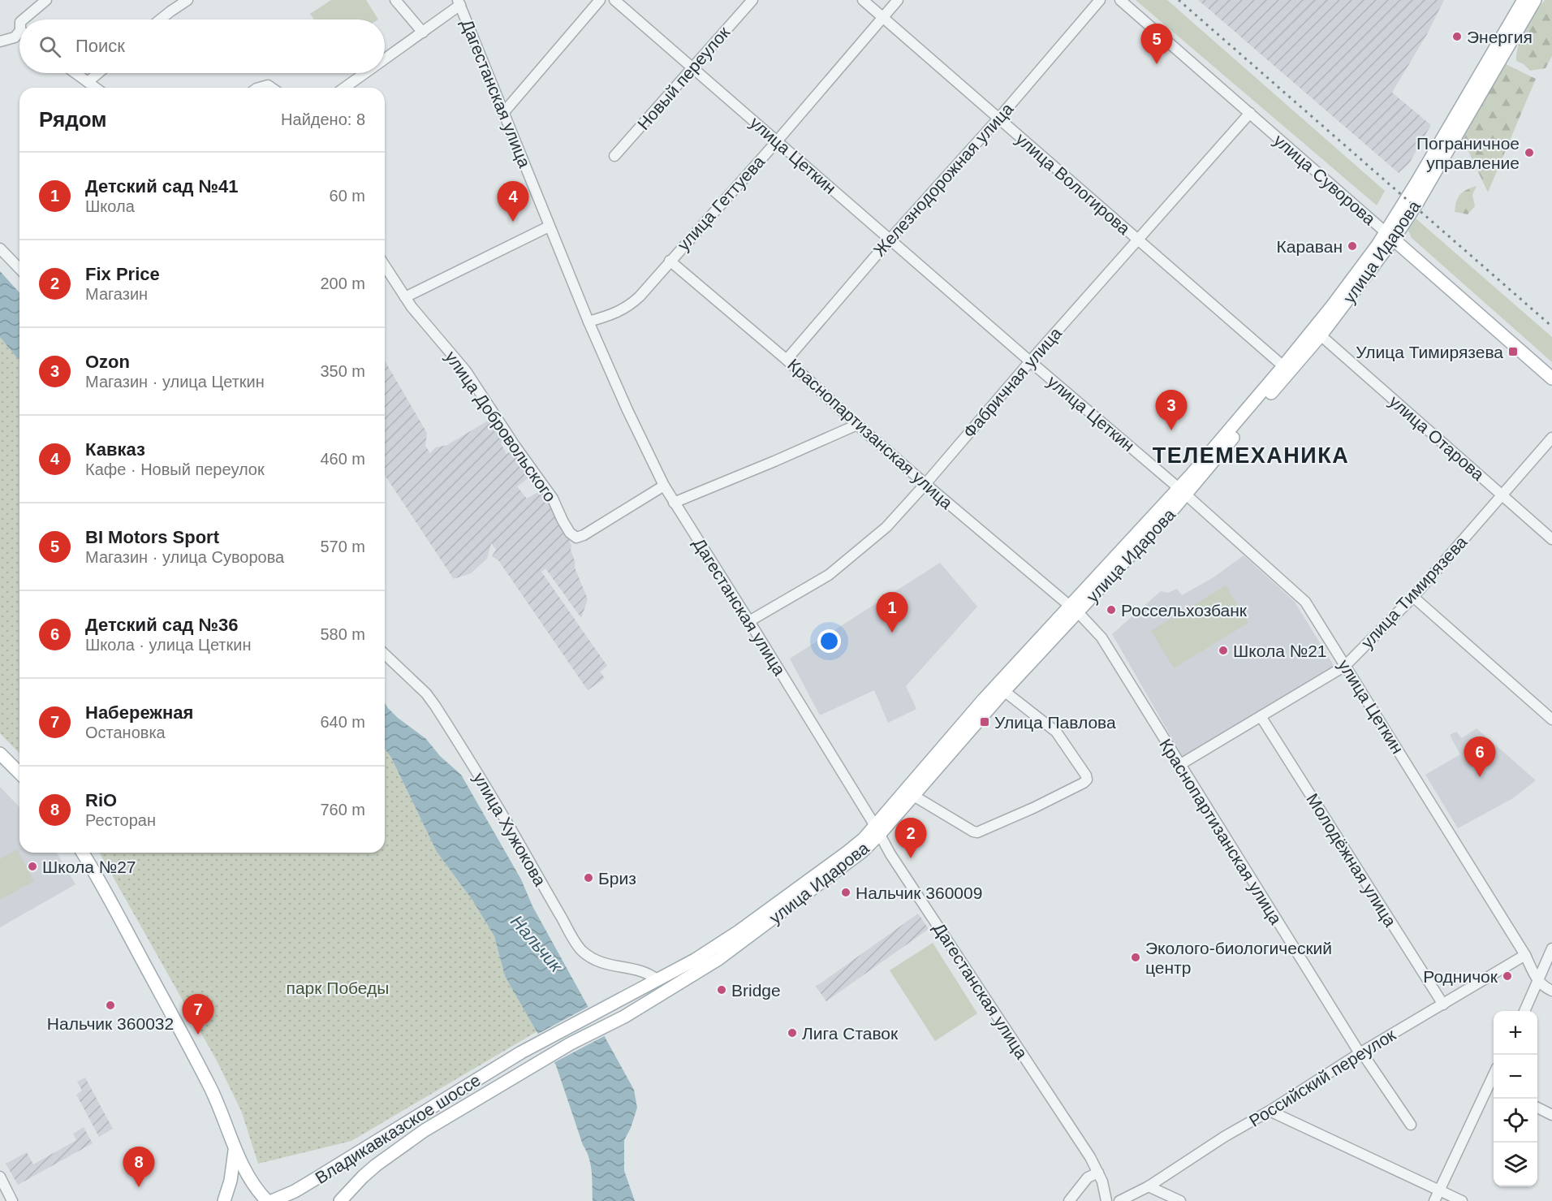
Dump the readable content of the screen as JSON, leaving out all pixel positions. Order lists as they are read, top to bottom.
{
  "streets": {
    "main road": ["улица Суворова", "улица Идарова", "Владикавказское шоссе"],
    "street": [
      "Новый переулок",
      "Дагестанская улица",
      "улица Цеткин",
      "Железнодорожная улица",
      "улица Вологирова",
      "улица Геттуева",
      "Фабричная улица",
      "улица Добровольского",
      "Краснопартизанская улица",
      "улица Отарова",
      "улица Тимирязева",
      "улица Хужокова",
      "Молодёжная улица",
      "Российский переулок"
    ]
  },
  "crossings": [
    ["Новый переулок", "улица Цеткин"],
    ["Дагестанская улица", "улица Геттуева"],
    ["Дагестанская улица", "улица Идарова"],
    ["Дагестанская улица", "Фабричная улица"],
    ["Дагестанская улица", "улица Добровольского"],
    ["улица Цеткин", "Железнодорожная улица"],
    ["улица Цеткин", "улица Геттуева"],
    ["улица Цеткин", "улица Идарова"],
    ["улица Цеткин", "Фабричная улица"],
    ["улица Цеткин", "улица Тимирязева"],
    ["улица Цеткин", "Российский переулок"],
    ["Железнодорожная улица", "улица Вологирова"],
    ["Железнодорожная улица", "Краснопартизанская улица"],
    ["улица Суворова", "улица Идарова"],
    ["улица Суворова", "Фабричная улица"],
    ["улица Вологирова", "улица Геттуева"],
    ["улица Вологирова", "улица Идарова"],
    ["улица Вологирова", "Фабричная улица"],
    ["улица Геттуева", "Краснопартизанская улица"],
    ["улица Идарова", "Краснопартизанская улица"],
    ["улица Идарова", "улица Отарова"],
    ["улица Идарова", "улица Хужокова"],
    ["улица Идарова", "Владикавказское шоссе"],
    ["Фабричная улица", "Краснопартизанская улица"],
    ["Краснопартизанская улица", "улица Тимирязева"],
    ["Краснопартизанская улица", "Российский переулок"],
    ["улица Отарова", "улица Тимирязева"],
    ["улица Тимирязева", "Молодёжная улица"],
    ["Молодёжная улица", "Российский переулок"]
  ],
  "districts": ["ТЕЛЕМЕХАНИКА"],
  "water": ["Нальчик"],
  "parks": ["парк Победы"],
  "places": {
    "other": [
      "Энергия",
      "Пограничное управление",
      "Караван",
      "Россельхозбанк",
      "Школа №21",
      "Школа №27",
      "Бриз",
      "Нальчик 360009",
      "Эколого-биологический центр",
      "Родничок",
      "Bridge",
      "Нальчик 360032",
      "Лига Ставок"
    ],
    "transit": ["Улица Тимирязева", "Улица Павлова"]
  },
  "page": {
    "search": "Поиск",
    "pins": [
      "5",
      "4",
      "3",
      "1",
      "6",
      "2",
      "7",
      "8"
    ],
    "heading": ["Рядом", "Найдено: 8"],
    "list": [
      {
        "mark": "1",
        "name": "Детский сад №41",
        "note": "Школа",
        "value": "60 m"
      },
      {
        "mark": "2",
        "name": "Fix Price",
        "note": "Магазин",
        "value": "200 m"
      },
      {
        "mark": "3",
        "name": "Ozon",
        "note": "Магазин · улица Цеткин",
        "value": "350 m"
      },
      {
        "mark": "4",
        "name": "Кавказ",
        "note": "Кафе · Новый переулок",
        "value": "460 m"
      },
      {
        "mark": "5",
        "name": "BI Motors Sport",
        "note": "Магазин · улица Суворова",
        "value": "570 m"
      },
      {
        "mark": "6",
        "name": "Детский сад №36",
        "note": "Школа · улица Цеткин",
        "value": "580 m"
      },
      {
        "mark": "7",
        "name": "Набережная",
        "note": "Остановка",
        "value": "640 m"
      },
      {
        "mark": "8",
        "name": "RiO",
        "note": "Ресторан",
        "value": "760 m"
      }
    ],
    "map_buttons": ["+", "−"]
  }
}
